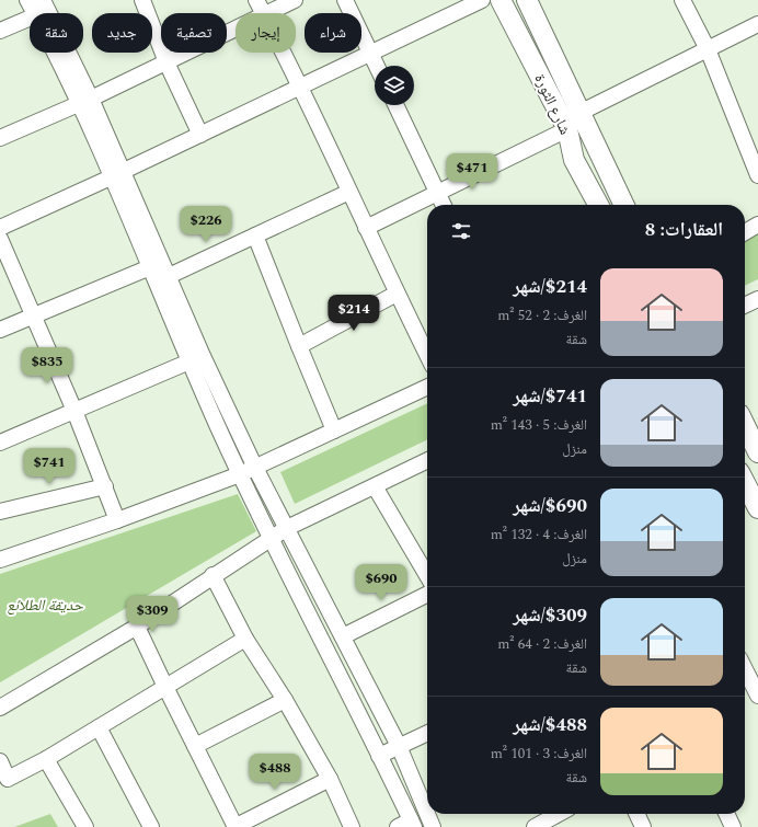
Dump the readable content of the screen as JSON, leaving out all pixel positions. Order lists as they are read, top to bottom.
{
  "streets": {
    "main road": ["شارع الثورة"]
  },
  "parks": ["حديقة الطلائع"],
  "page": {
    "chip": [
      "شراء",
      "إيجار",
      "تصفية",
      "جديد",
      "شقة"
    ],
    "price": [
      "$471",
      "$226",
      "$214",
      "$835",
      "$741",
      "$690",
      "$309",
      "$488"
    ],
    "heading": "العقارات: 8",
    "list": [
      {
        "name": "$214/شهر",
        "note": "الغرف: 2 · 52 m² · شقة"
      },
      {
        "name": "$741/شهر",
        "note": "الغرف: 5 · 143 m² · منزل"
      },
      {
        "name": "$690/شهر",
        "note": "الغرف: 4 · 132 m² · منزل"
      },
      {
        "name": "$309/شهر",
        "note": "الغرف: 2 · 64 m² · شقة"
      },
      {
        "name": "$488/شهر",
        "note": "الغرف: 3 · 101 m² · شقة"
      }
    ]
  }
}
